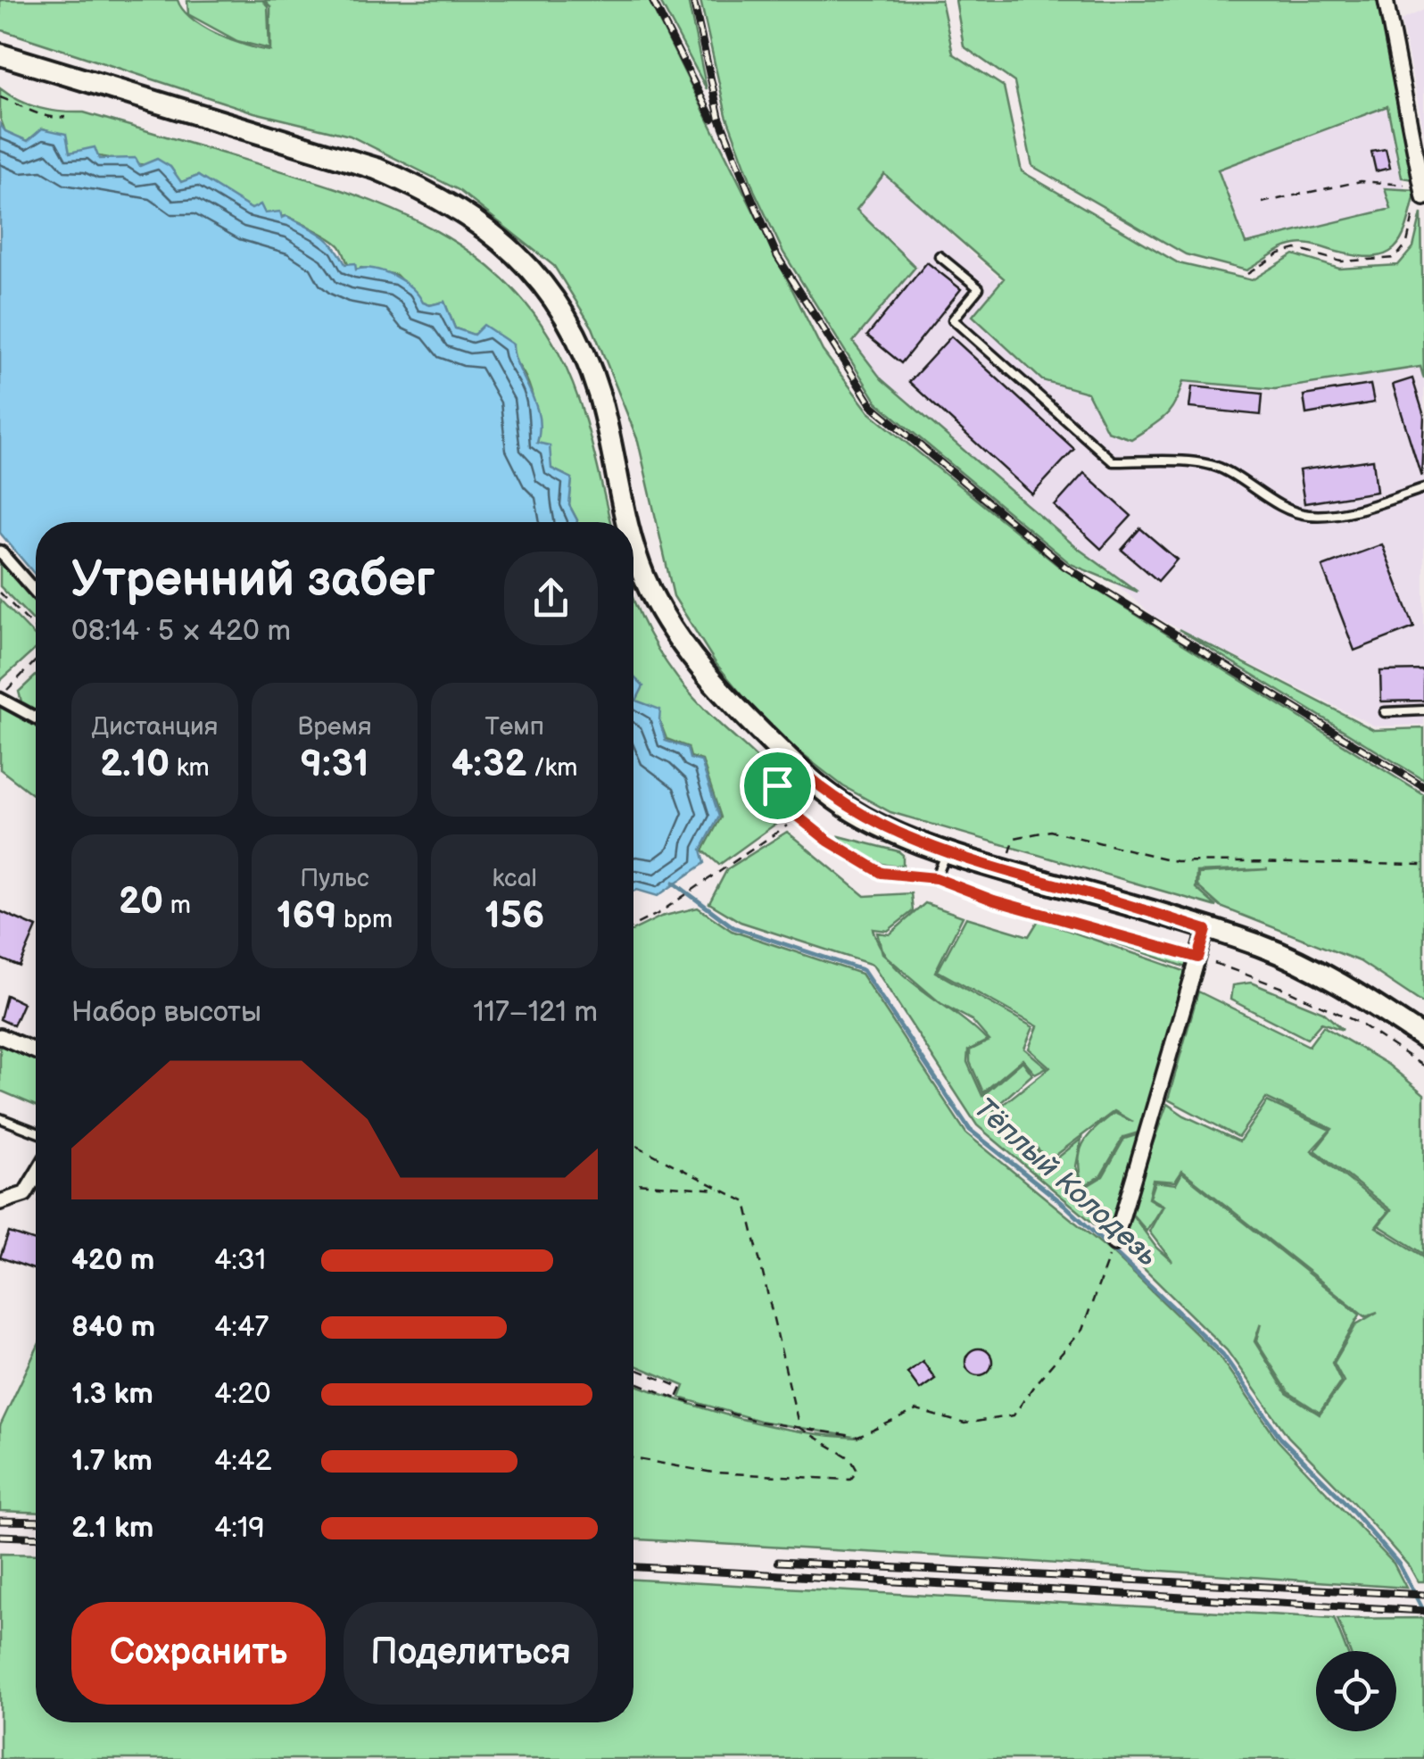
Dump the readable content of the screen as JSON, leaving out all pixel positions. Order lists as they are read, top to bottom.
{
  "water": ["Тёплый Колодезь"],
  "page": {
    "heading": ["Утренний забег", "08:14 · 5 × 420 m"],
    "stats": [
      ["Дистанция", "2.10 km"],
      ["Время", "9:31"],
      ["Темп", "4:32 /km"],
      ["20 m"],
      ["Пульс", "169 bpm"],
      ["kcal", "156"]
    ],
    "chart": ["Набор высоты", "117–121 m"],
    "list": [
      {
        "name": "420 m",
        "note": "4:31"
      },
      {
        "name": "840 m",
        "note": "4:47"
      },
      {
        "name": "1.3 km",
        "note": "4:20"
      },
      {
        "name": "1.7 km",
        "note": "4:42"
      },
      {
        "name": "2.1 km",
        "note": "4:19"
      }
    ],
    "buttons": ["Сохранить", "Поделиться"]
  }
}
